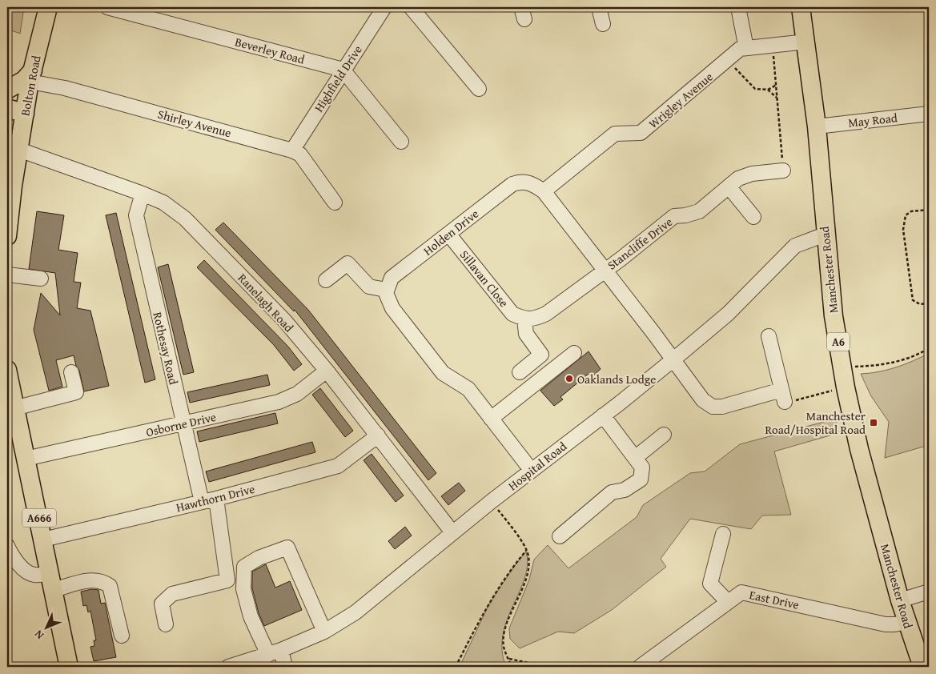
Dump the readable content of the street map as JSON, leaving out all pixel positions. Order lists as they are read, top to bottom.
{
  "streets": {
    "main road": [
      "Bolton Road",
      "Manchester Road",
      "A6",
      "A666"
    ],
    "street": [
      "Beverley Road",
      "Highfield Drive",
      "Wrigley Avenue",
      "May Road",
      "Shirley Avenue",
      "Holden Drive",
      "Stancliffe Drive",
      "Sillavan Close",
      "Ranelagh Road",
      "Rothesay Road",
      "Osborne Drive",
      "Hospital Road",
      "Hawthorn Drive",
      "East Drive"
    ]
  },
  "crossings": [
    ["Beverley Road", "Highfield Drive"],
    ["Highfield Drive", "Shirley Avenue"],
    ["Bolton Road", "Shirley Avenue"],
    ["Bolton Road", "Ranelagh Road"],
    ["Wrigley Avenue", "Holden Drive"],
    ["Wrigley Avenue", "Manchester Road"],
    ["May Road", "Manchester Road"],
    ["Holden Drive", "Stancliffe Drive"],
    ["Holden Drive", "Sillavan Close"],
    ["Holden Drive", "Hospital Road"],
    ["Manchester Road", "Hospital Road"],
    ["Manchester Road", "East Drive"],
    ["Ranelagh Road", "Rothesay Road"],
    ["Ranelagh Road", "Osborne Drive"],
    ["Ranelagh Road", "Hospital Road"],
    ["Ranelagh Road", "Hawthorn Drive"],
    ["Rothesay Road", "Osborne Drive"],
    ["Rothesay Road", "Hawthorn Drive"],
    ["Osborne Drive", "A666"],
    ["Hawthorn Drive", "A666"]
  ],
  "places": {
    "other": ["Oaklands Lodge"],
    "transit": ["Manchester Road/Hospital Road"]
  },
  "north": "bottom left"
}
